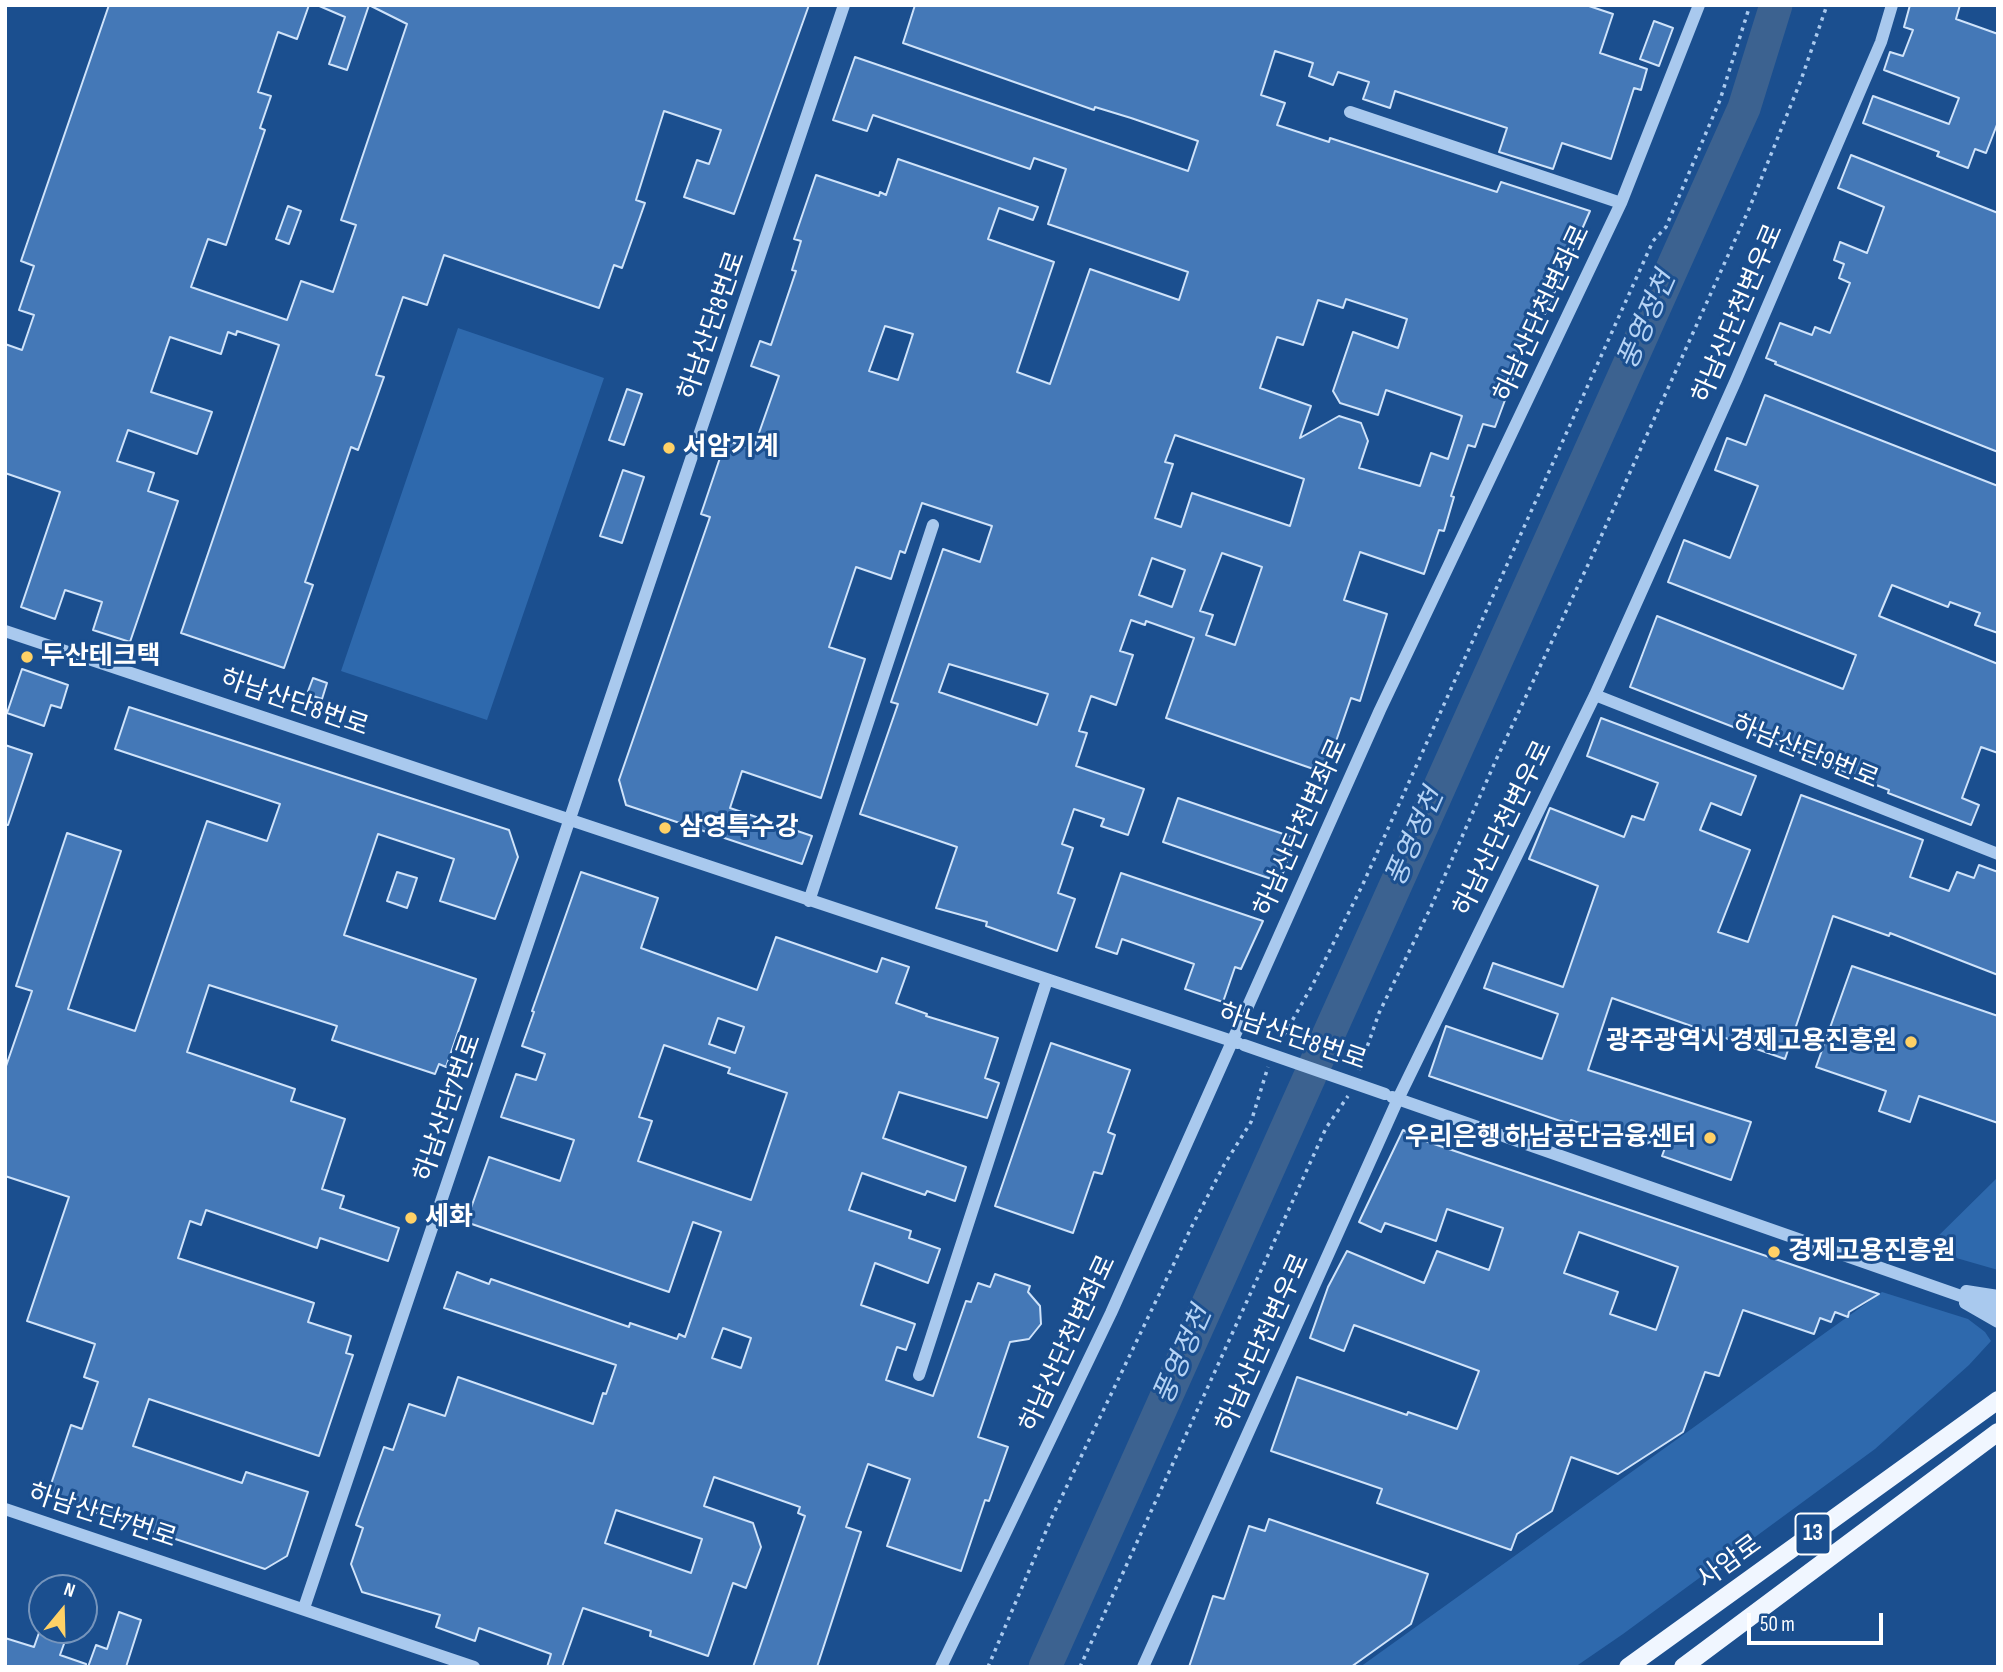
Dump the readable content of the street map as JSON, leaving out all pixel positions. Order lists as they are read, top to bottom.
{
  "streets": {
    "main road": ["13", "사암로"],
    "street": [
      "하남산단천변좌로",
      "하남산단천변우로",
      "하남산단8번로",
      "하남산단9번로",
      "하남산단7번로"
    ]
  },
  "crossings": [
    ["하남산단천변좌로", "하남산단8번로"],
    ["하남산단천변우로", "하남산단8번로"],
    ["하남산단천변우로", "하남산단9번로"],
    ["하남산단8번로", "하남산단7번로"]
  ],
  "water": ["풍영정천"],
  "places": [
    "서암기계",
    "두산테크택",
    "삼영특수강",
    "광주광역시 경제고용진흥원",
    "우리은행 하남공단금융센터",
    "세화",
    "경제고용진흥원"
  ],
  "scale_bar": "50 m",
  "north": "top"
}
